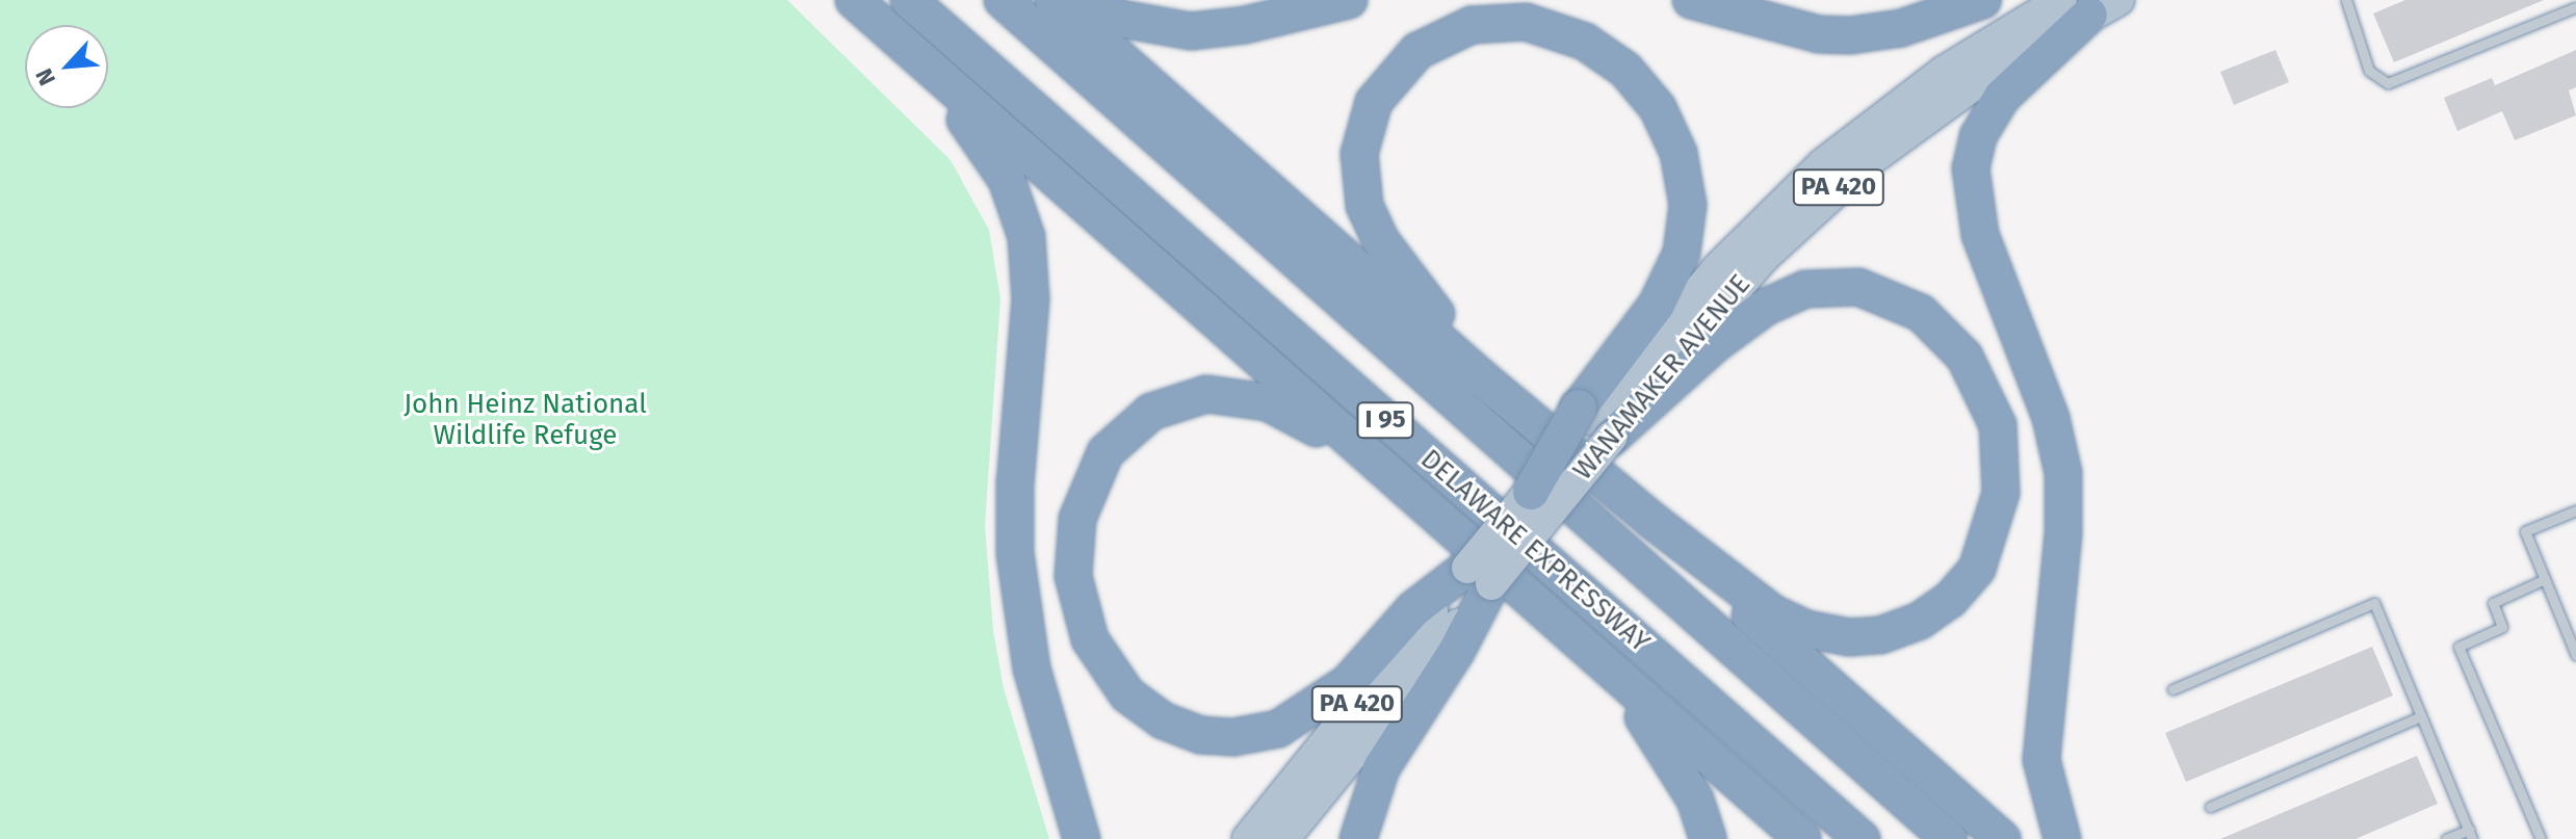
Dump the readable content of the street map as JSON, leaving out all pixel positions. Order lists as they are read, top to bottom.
{
  "streets": {
    "highway": ["I 95", "DELAWARE EXPRESSWAY"],
    "main road": ["PA 420", "WANAMAKER AVENUE"]
  },
  "parks": ["John Heinz National Wildlife Refuge"],
  "north": "bottom left"
}
